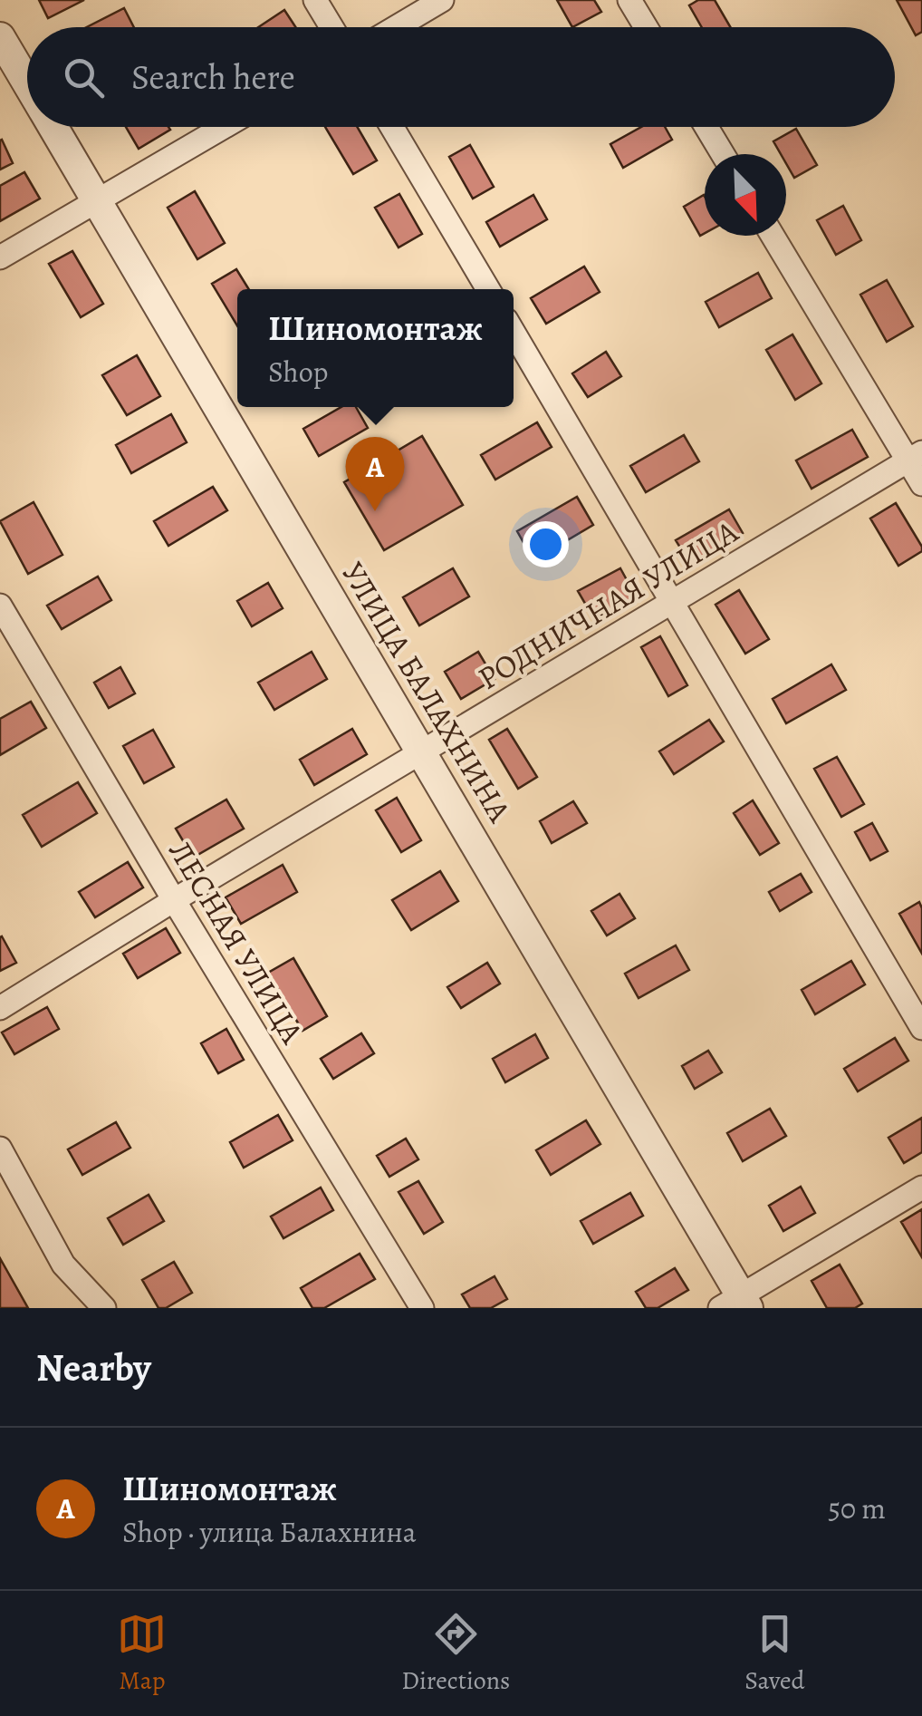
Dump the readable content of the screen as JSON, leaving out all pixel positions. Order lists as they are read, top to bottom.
{
  "streets": {
    "street": ["РОДНИЧНАЯ УЛИЦА", "УЛИЦА БАЛАХНИНА", "ЛЕСНАЯ УЛИЦА"]
  },
  "crossings": [
    ["РОДНИЧНАЯ УЛИЦА", "УЛИЦА БАЛАХНИНА"],
    ["РОДНИЧНАЯ УЛИЦА", "ЛЕСНАЯ УЛИЦА"]
  ],
  "north": "bottom right",
  "page": {
    "search": "Search here",
    "popup": ["Шиномонтаж", "Shop"],
    "pins": "A",
    "heading": "Nearby",
    "list": [
      {
        "mark": "A",
        "name": "Шиномонтаж",
        "note": "Shop · улица Балахнина",
        "value": "50 m"
      }
    ],
    "nav": ["Map", "Directions", "Saved"]
  }
}
